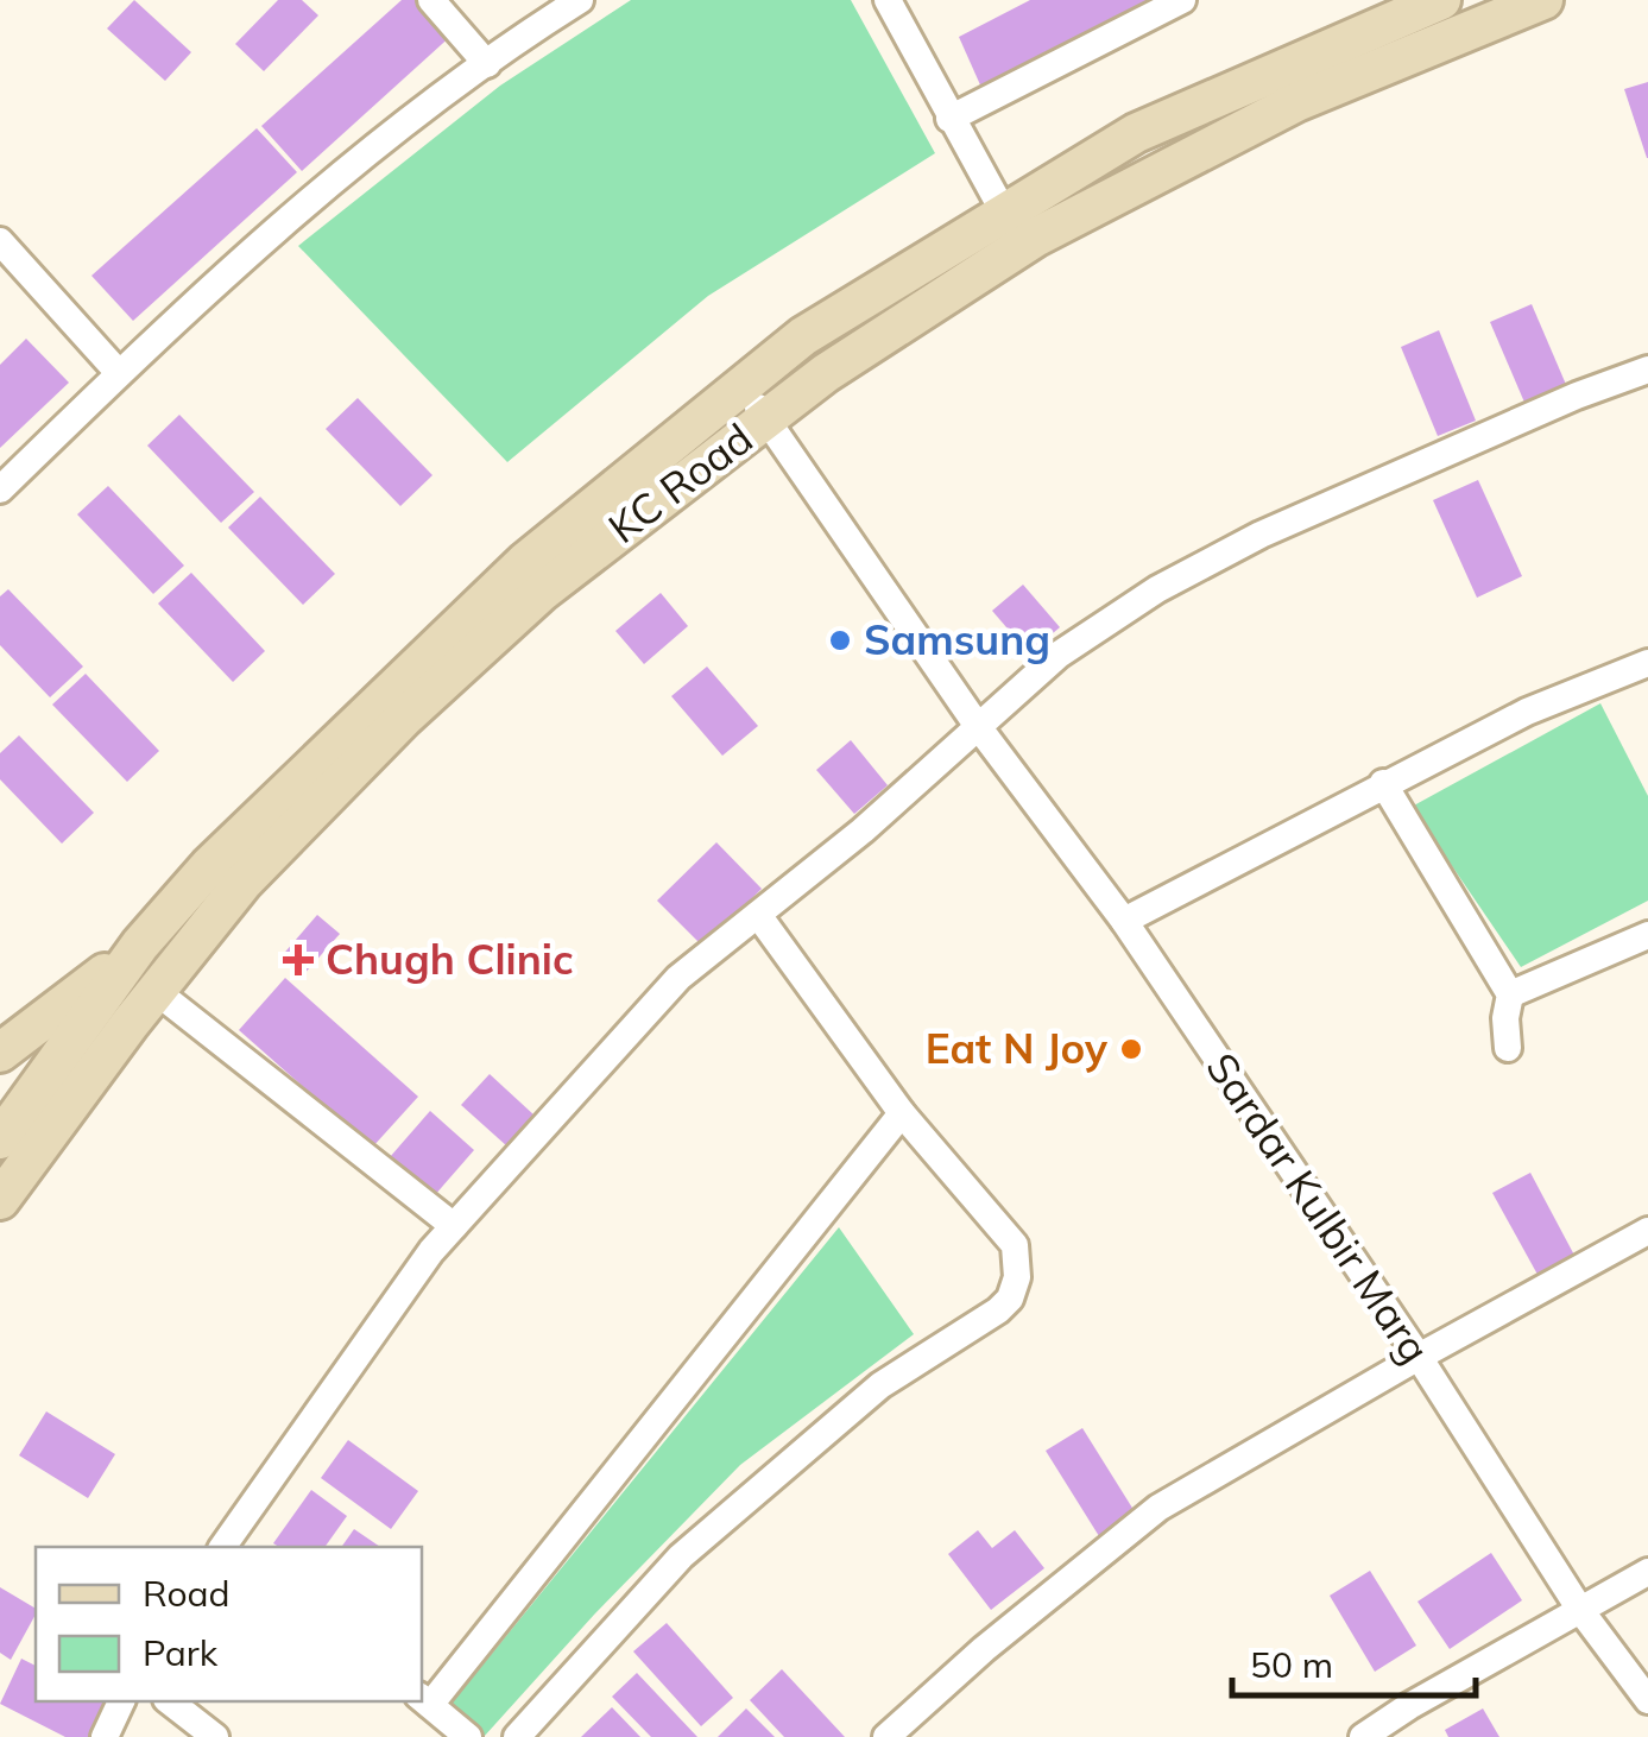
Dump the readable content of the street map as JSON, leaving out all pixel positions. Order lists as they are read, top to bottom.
{
  "streets": {
    "street": ["KC Road", "Sardar Kulbir Marg"]
  },
  "crossings": [
    ["KC Road", "Sardar Kulbir Marg"]
  ],
  "places": {
    "other": ["Samsung", "Eat N Joy"],
    "health": ["Chugh Clinic"]
  },
  "legend": ["Road", "Park"],
  "scale_bar": "50 m"
}
